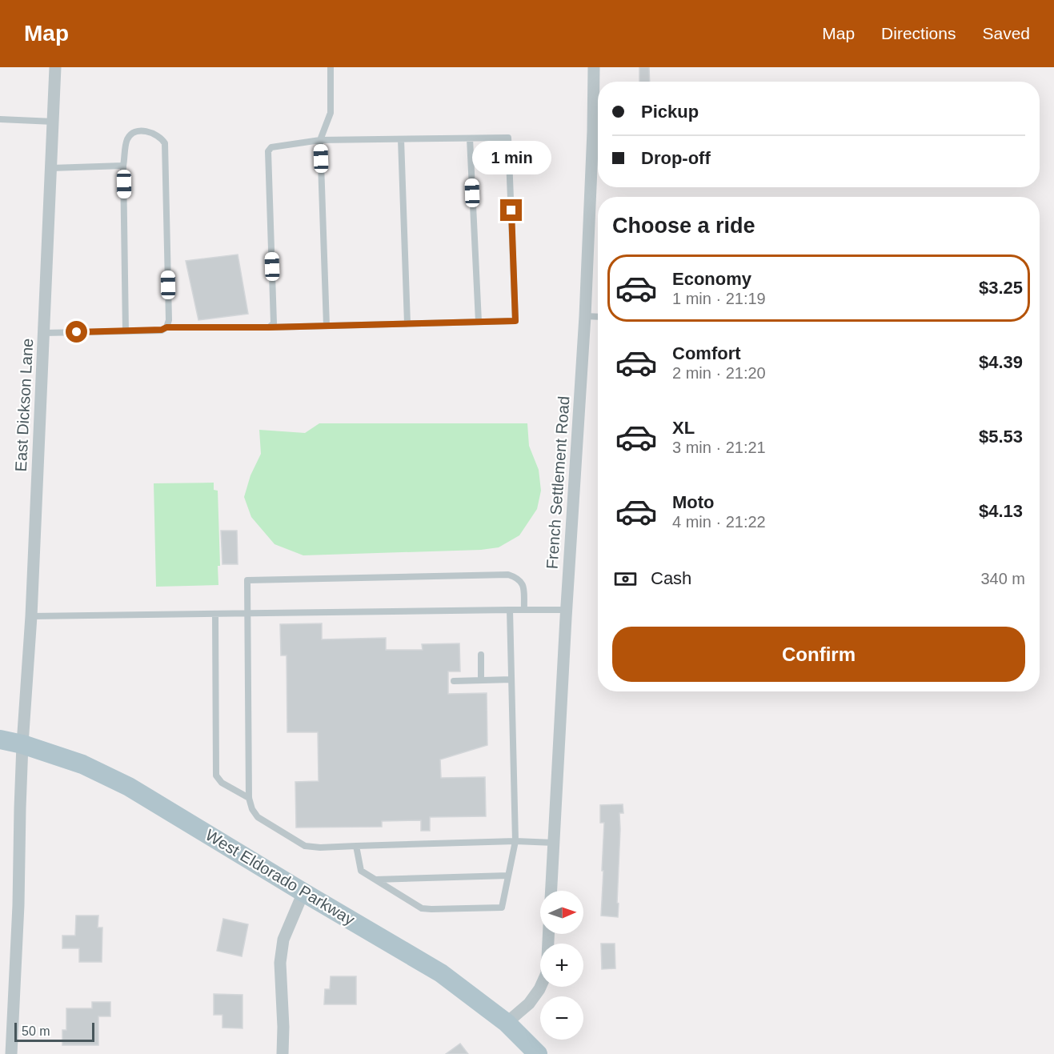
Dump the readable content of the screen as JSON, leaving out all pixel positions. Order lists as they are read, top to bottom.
{
  "streets": {
    "main road": ["West Eldorado Parkway"],
    "street": ["East Dickson Lane", "French Settlement Road"]
  },
  "crossings": [
    ["East Dickson Lane", "West Eldorado Parkway"]
  ],
  "scale_bar": "50 m",
  "north": "right",
  "page": {
    "header": "Map",
    "nav": ["Map", "Directions", "Saved"],
    "banner": ["Pickup", "Drop-off"],
    "bubble": "1 min",
    "heading": "Choose a ride",
    "list": [
      {
        "name": "Economy",
        "note": "1 min · 21:19",
        "value": "$3.25"
      },
      {
        "name": "Comfort",
        "note": "2 min · 21:20",
        "value": "$4.39"
      },
      {
        "name": "XL",
        "note": "3 min · 21:21",
        "value": "$5.53"
      },
      {
        "name": "Moto",
        "note": "4 min · 21:22",
        "value": "$4.13"
      }
    ],
    "pay": ["Cash", "340 m"],
    "buttons": "Confirm",
    "map_buttons": ["+", "−"],
    "scale": "50 m"
  }
}
